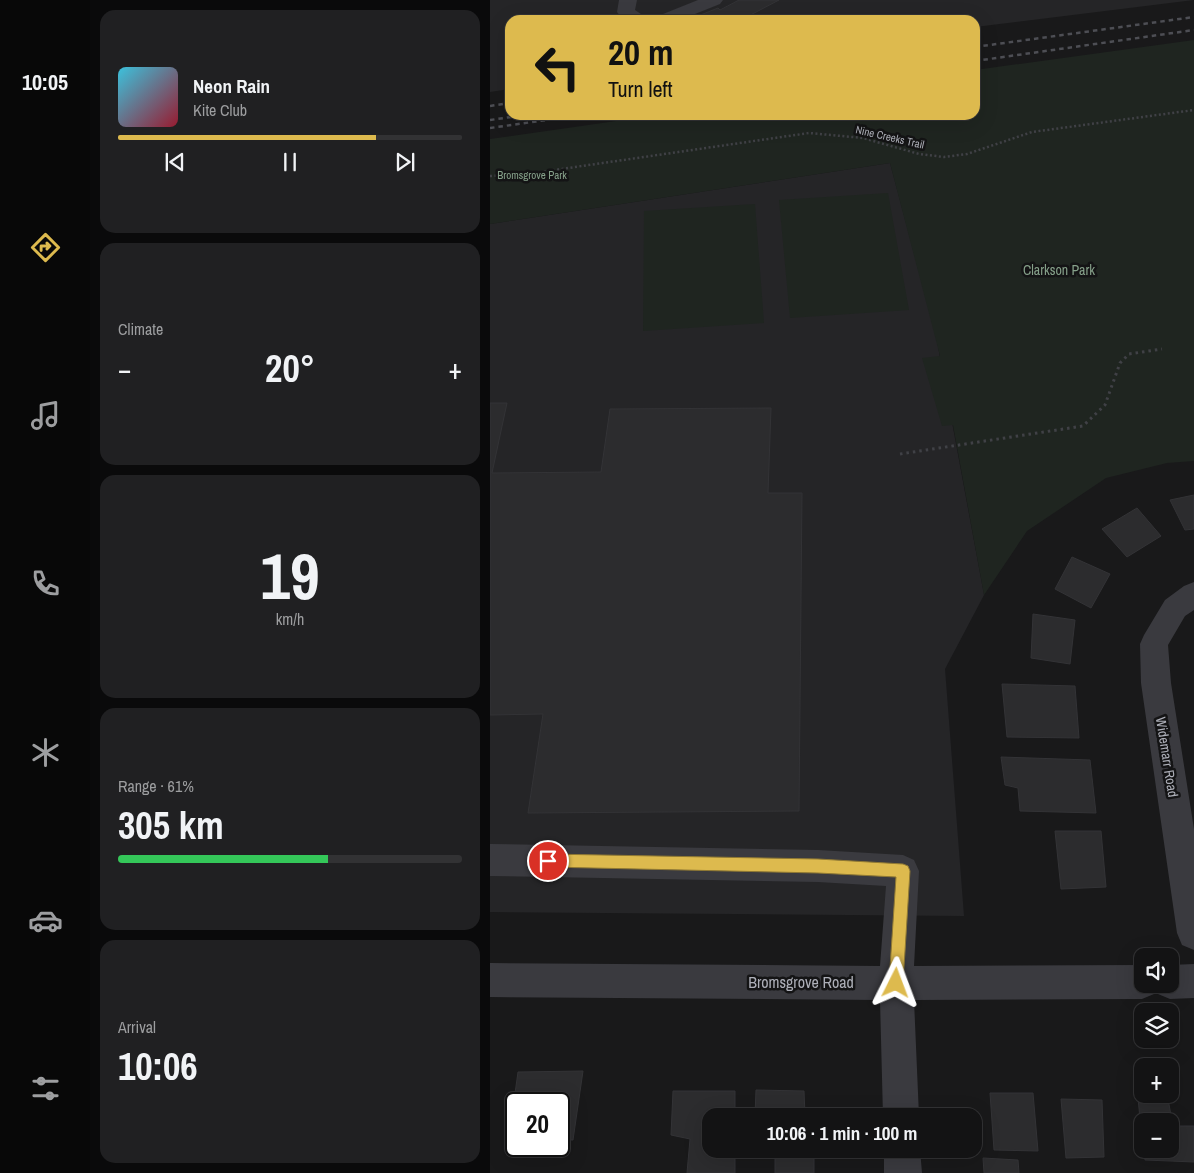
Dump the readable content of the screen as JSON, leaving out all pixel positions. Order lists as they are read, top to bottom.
{
  "streets": {
    "street": ["Widemarr Road", "Bromsgrove Road"],
    "path": ["Nine Creeks Trail"]
  },
  "parks": ["Bromsgrove Park", "Clarkson Park"],
  "page": {
    "tabs": "10:05",
    "turn": ["20 m", "Turn left"],
    "song": ["Neon Rain", "Kite Club"],
    "tile": [
      "Climate",
      ["19", "km/h"],
      ["Range · 61%", "305 km"],
      ["Arrival", "10:06"]
    ],
    "heat": ["−", "20°", "+"],
    "map_buttons": ["+", "−"],
    "limit": "20",
    "trip": "10:06 · 1 min · 100 m"
  }
}
